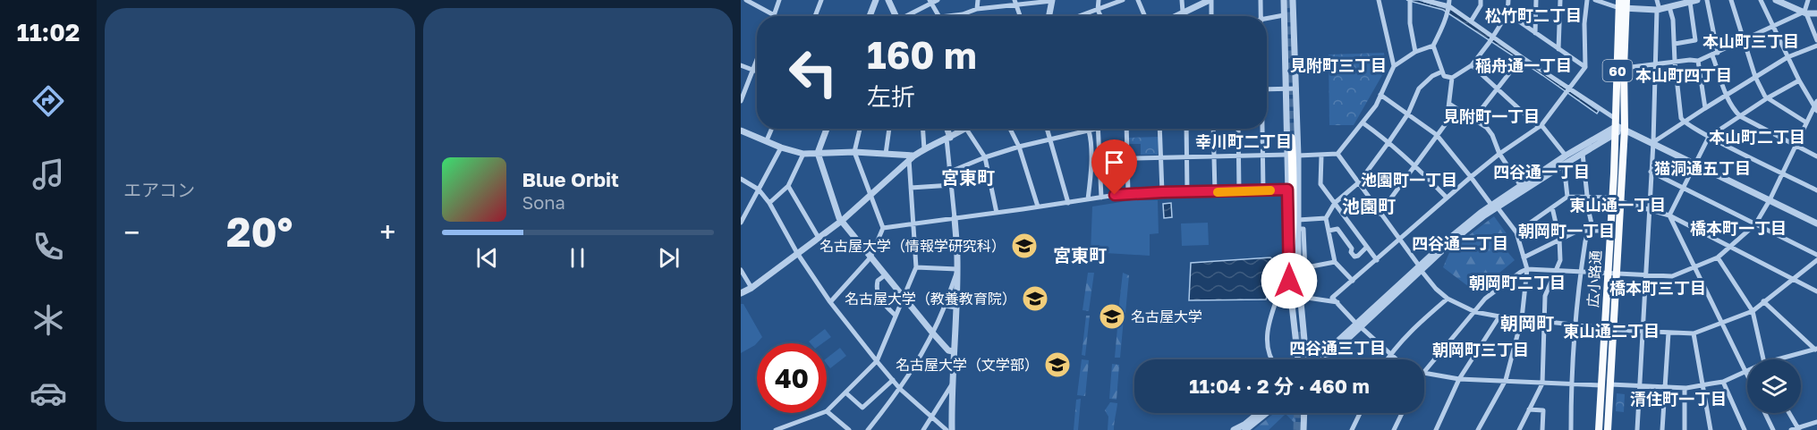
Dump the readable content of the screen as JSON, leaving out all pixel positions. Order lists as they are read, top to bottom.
{
  "streets": {
    "main road": ["60", "広小路通"]
  },
  "districts": [
    "松竹町二丁目",
    "本山町三丁目",
    "見附町三丁目",
    "稲舟通一丁目",
    "本山町四丁目",
    "見附町一丁目",
    "本山町二丁目",
    "幸川町二丁目",
    "猫洞通五丁目",
    "四谷通一丁目",
    "宮東町",
    "池園町一丁目",
    "東山通一丁目",
    "池園町",
    "橋本町一丁目",
    "朝岡町一丁目",
    "四谷通二丁目",
    "宮東町",
    "朝岡町二丁目",
    "橋本町三丁目",
    "朝岡町",
    "東山通二丁目",
    "四谷通三丁目",
    "朝岡町三丁目",
    "清住町一丁目"
  ],
  "places": {
    "school or university": [
      "名古屋大学（情報学研究科）",
      "名古屋大学（教養教育院）",
      "名古屋大学",
      "名古屋大学（文学部）"
    ]
  },
  "page": {
    "tabs": "11:02",
    "tile": "エアコン",
    "turn": ["160 m", "左折"],
    "song": ["Blue Orbit", "Sona"],
    "heat": ["−", "20°", "+"],
    "limit": "40",
    "trip": "11:04 · 2 分 · 460 m"
  }
}
